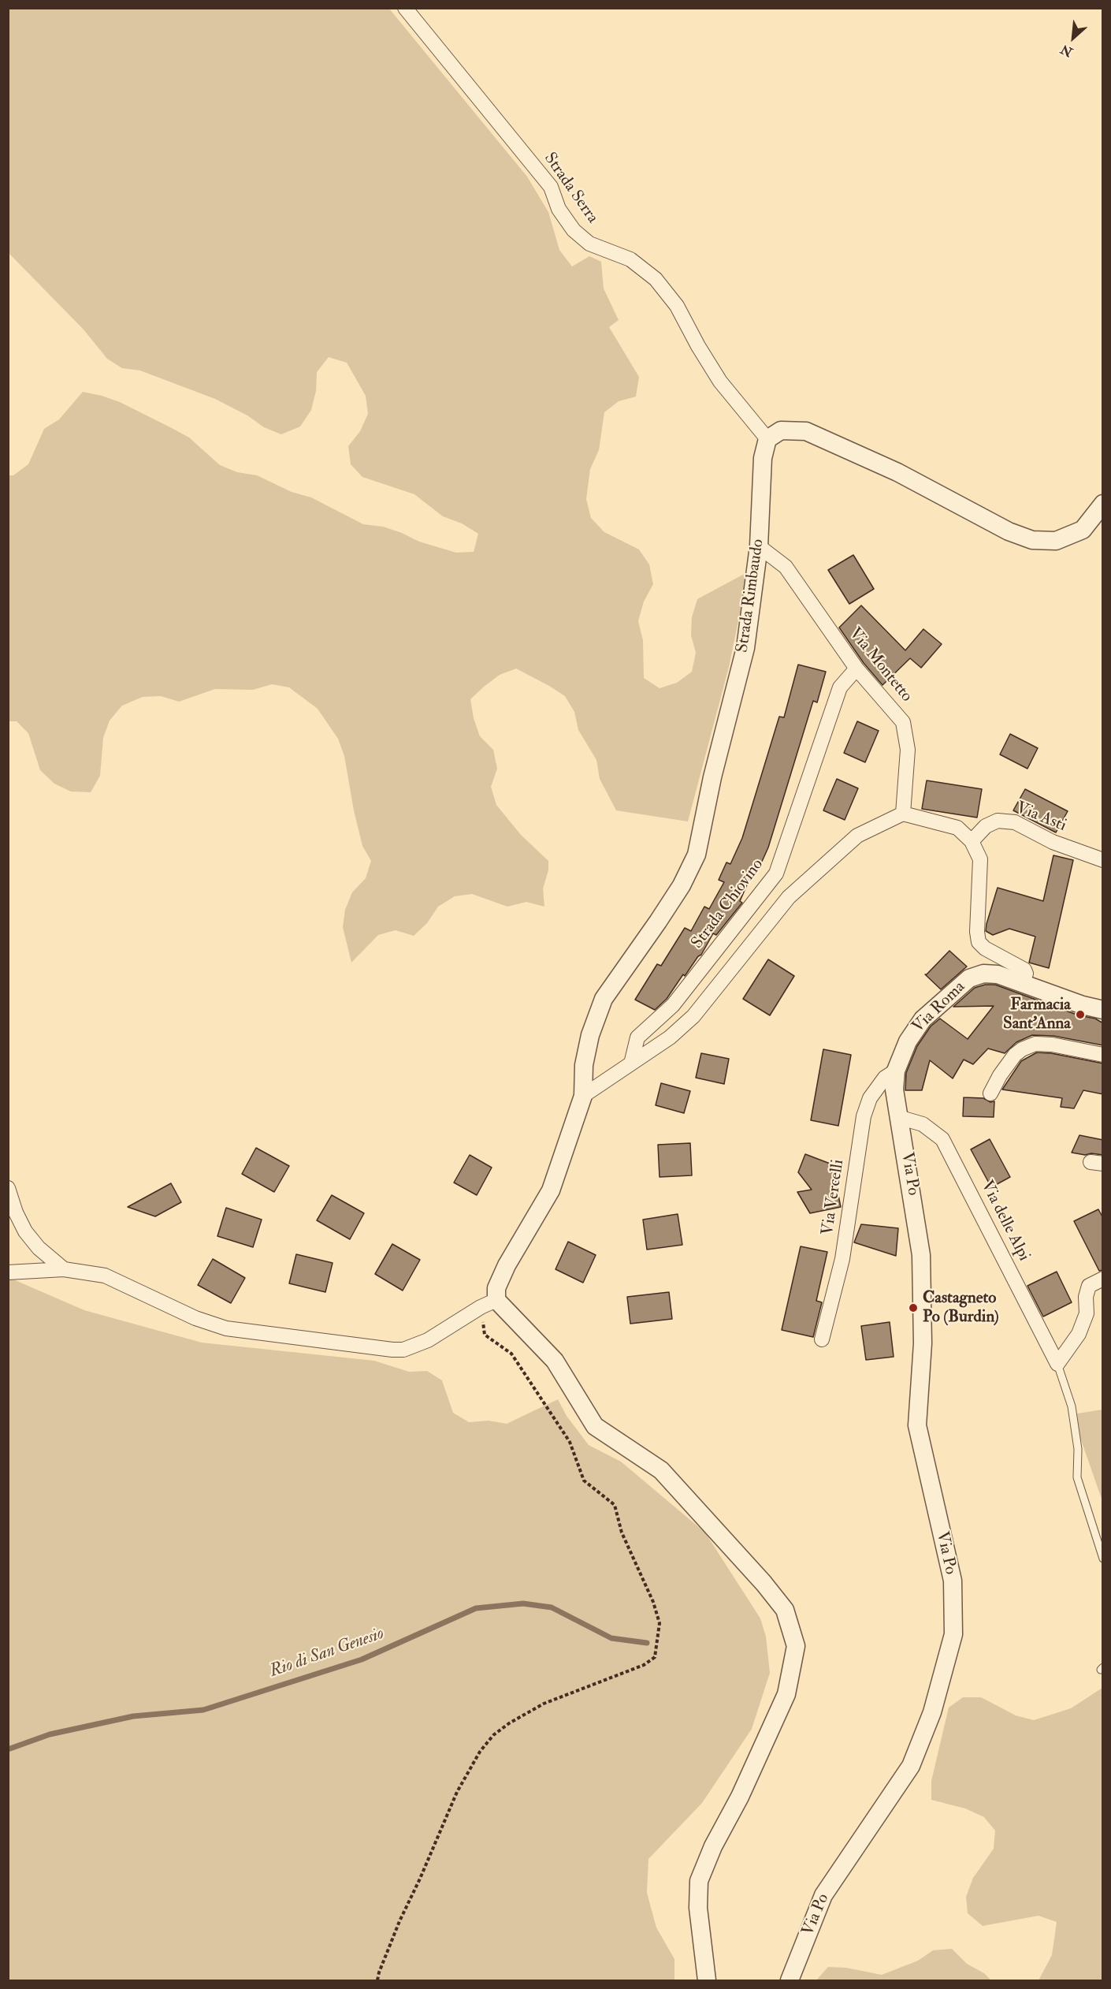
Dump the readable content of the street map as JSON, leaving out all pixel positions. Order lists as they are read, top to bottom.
{
  "streets": {
    "street": [
      "Strada Serra",
      "Strada Rimbaudo",
      "Via Montetto",
      "Via Asti",
      "Strada Chiovino",
      "Via Roma",
      "Via Po",
      "Via Vercelli",
      "Via delle Alpi"
    ]
  },
  "crossings": [
    ["Strada Serra", "Strada Rimbaudo"],
    ["Strada Rimbaudo", "Via Montetto"],
    ["Via Montetto", "Strada Chiovino"],
    ["Via Roma", "Via Po"],
    ["Via Roma", "Via Vercelli"],
    ["Via Po", "Via delle Alpi"]
  ],
  "water": ["Rio di San Genesio"],
  "places": ["Farmacia Sant'Anna", "Castagneto Po (Burdin)"],
  "north": "bottom left"
}
